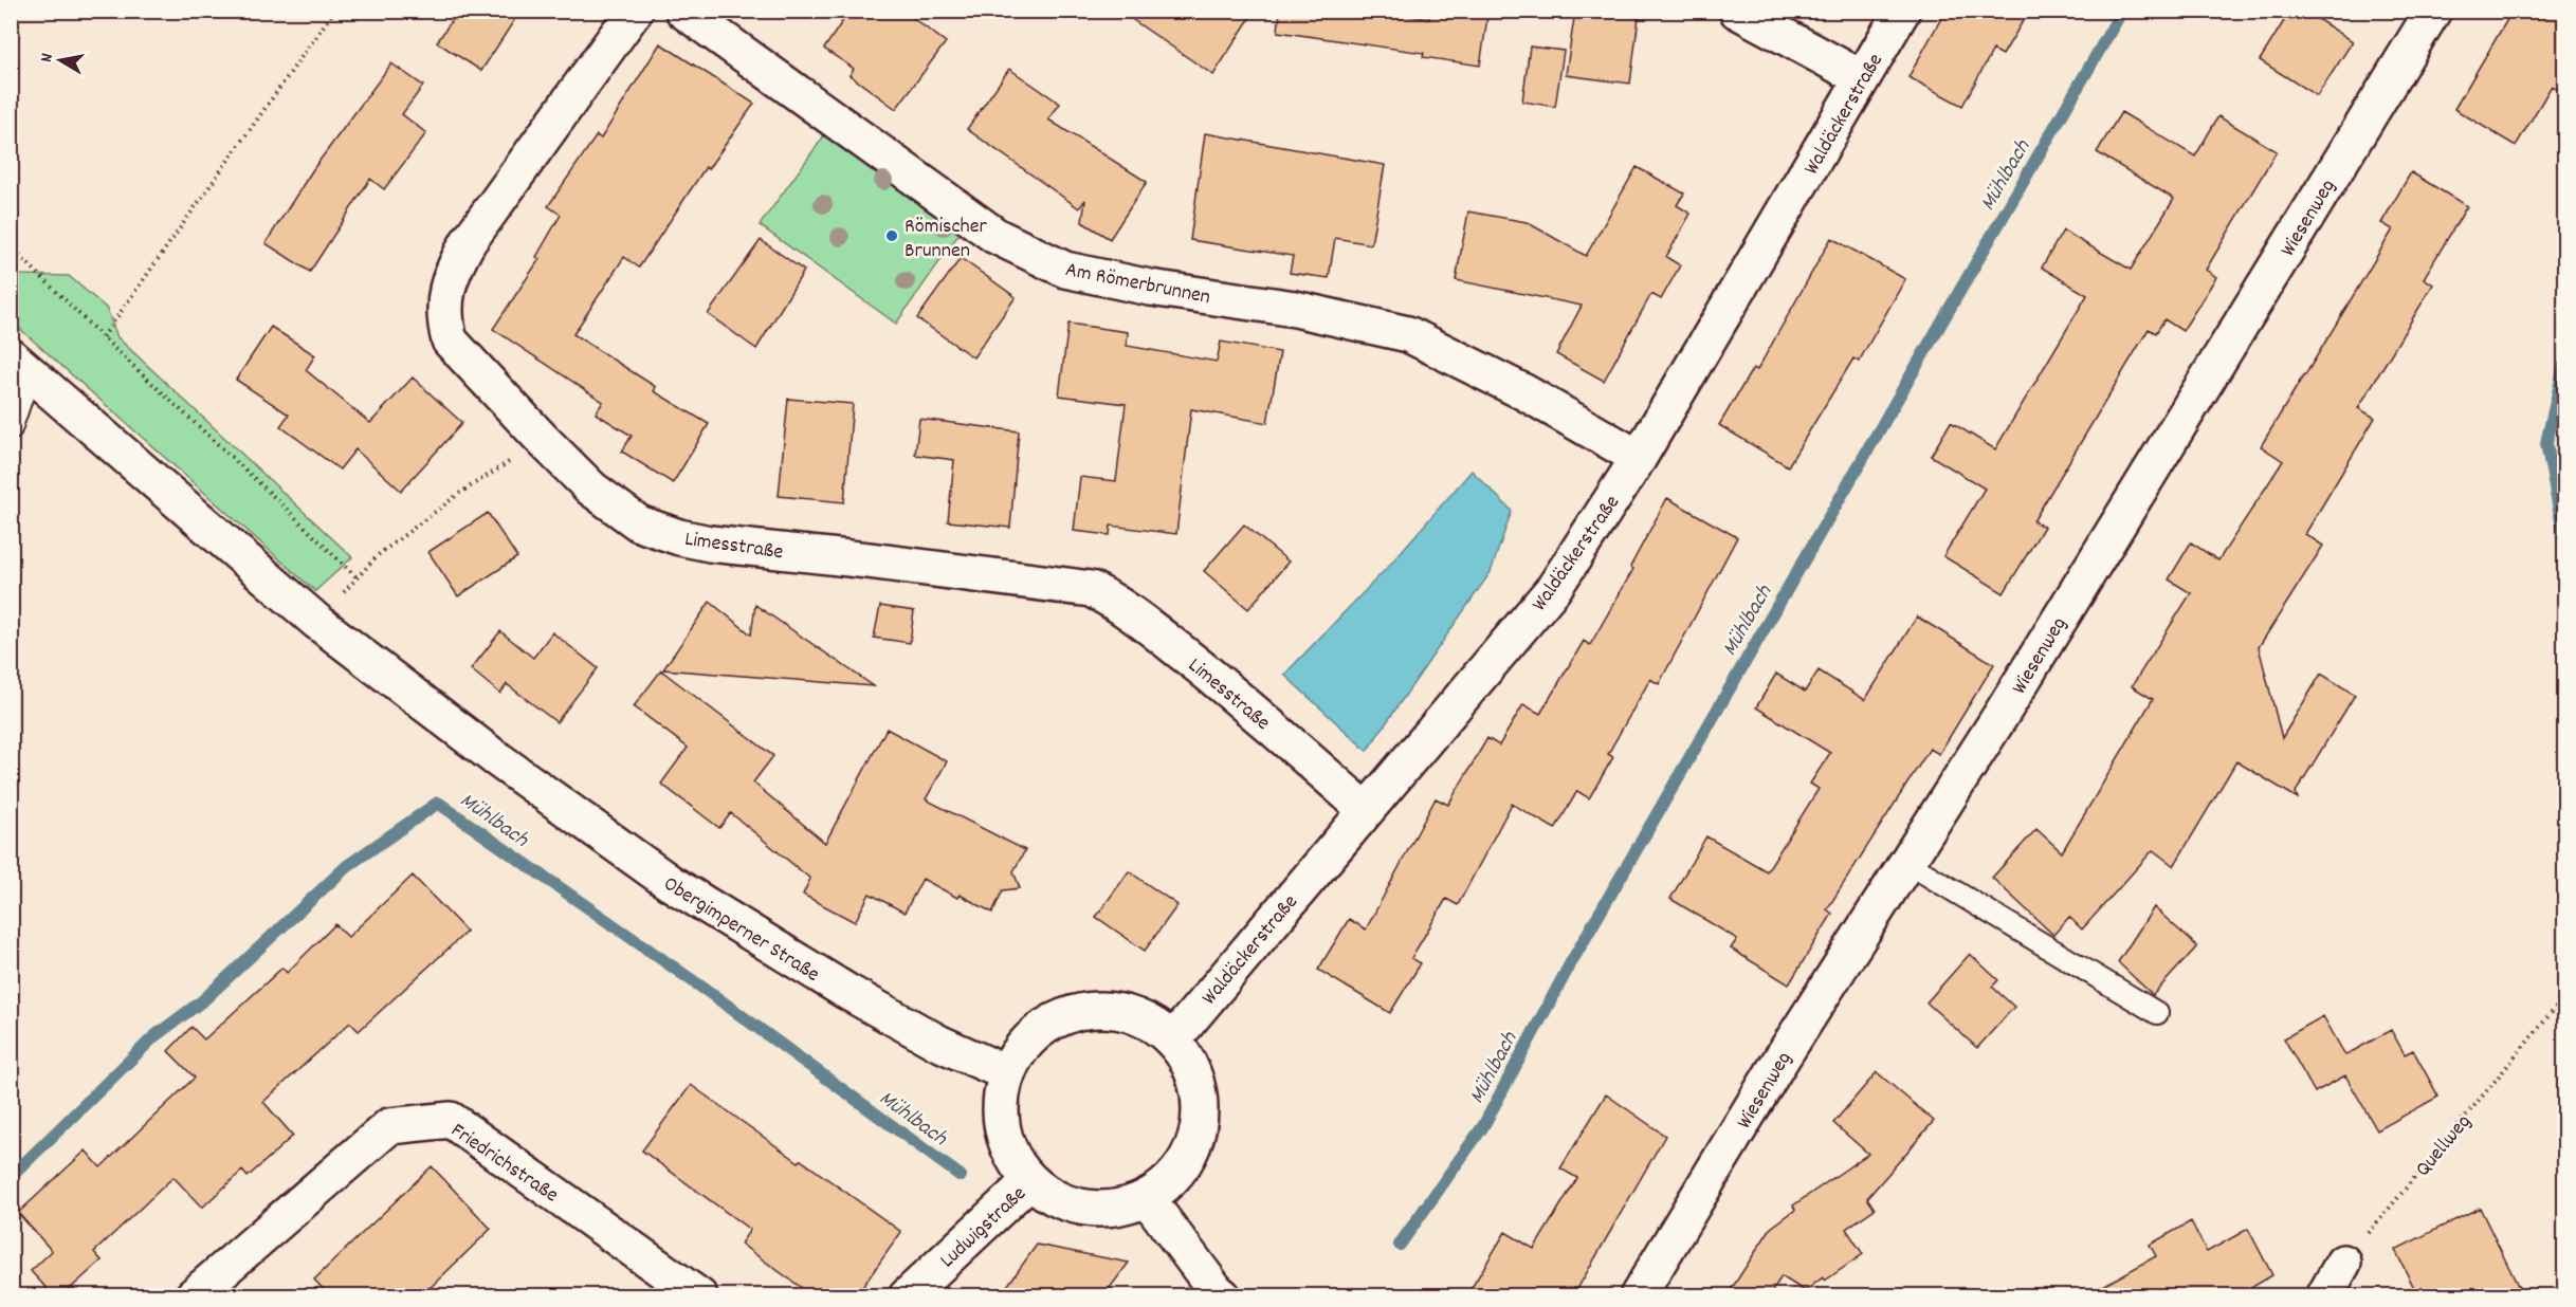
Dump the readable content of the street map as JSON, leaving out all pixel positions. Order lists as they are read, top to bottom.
{
  "streets": {
    "street": [
      "Waldäckerstraße",
      "Wiesenweg",
      "Am Römerbrunnen",
      "Limesstraße",
      "Obergimperner Straße",
      "Friedrichstraße",
      "Ludwigstraße"
    ],
    "path": ["Quellweg"]
  },
  "crossings": [
    ["Waldäckerstraße", "Am Römerbrunnen"],
    ["Waldäckerstraße", "Limesstraße"],
    ["Waldäckerstraße", "Obergimperner Straße"],
    ["Waldäckerstraße", "Ludwigstraße"],
    ["Obergimperner Straße", "Ludwigstraße"]
  ],
  "water": ["Mühlbach"],
  "places": ["Römischer Brunnen"],
  "north": "left"
}
